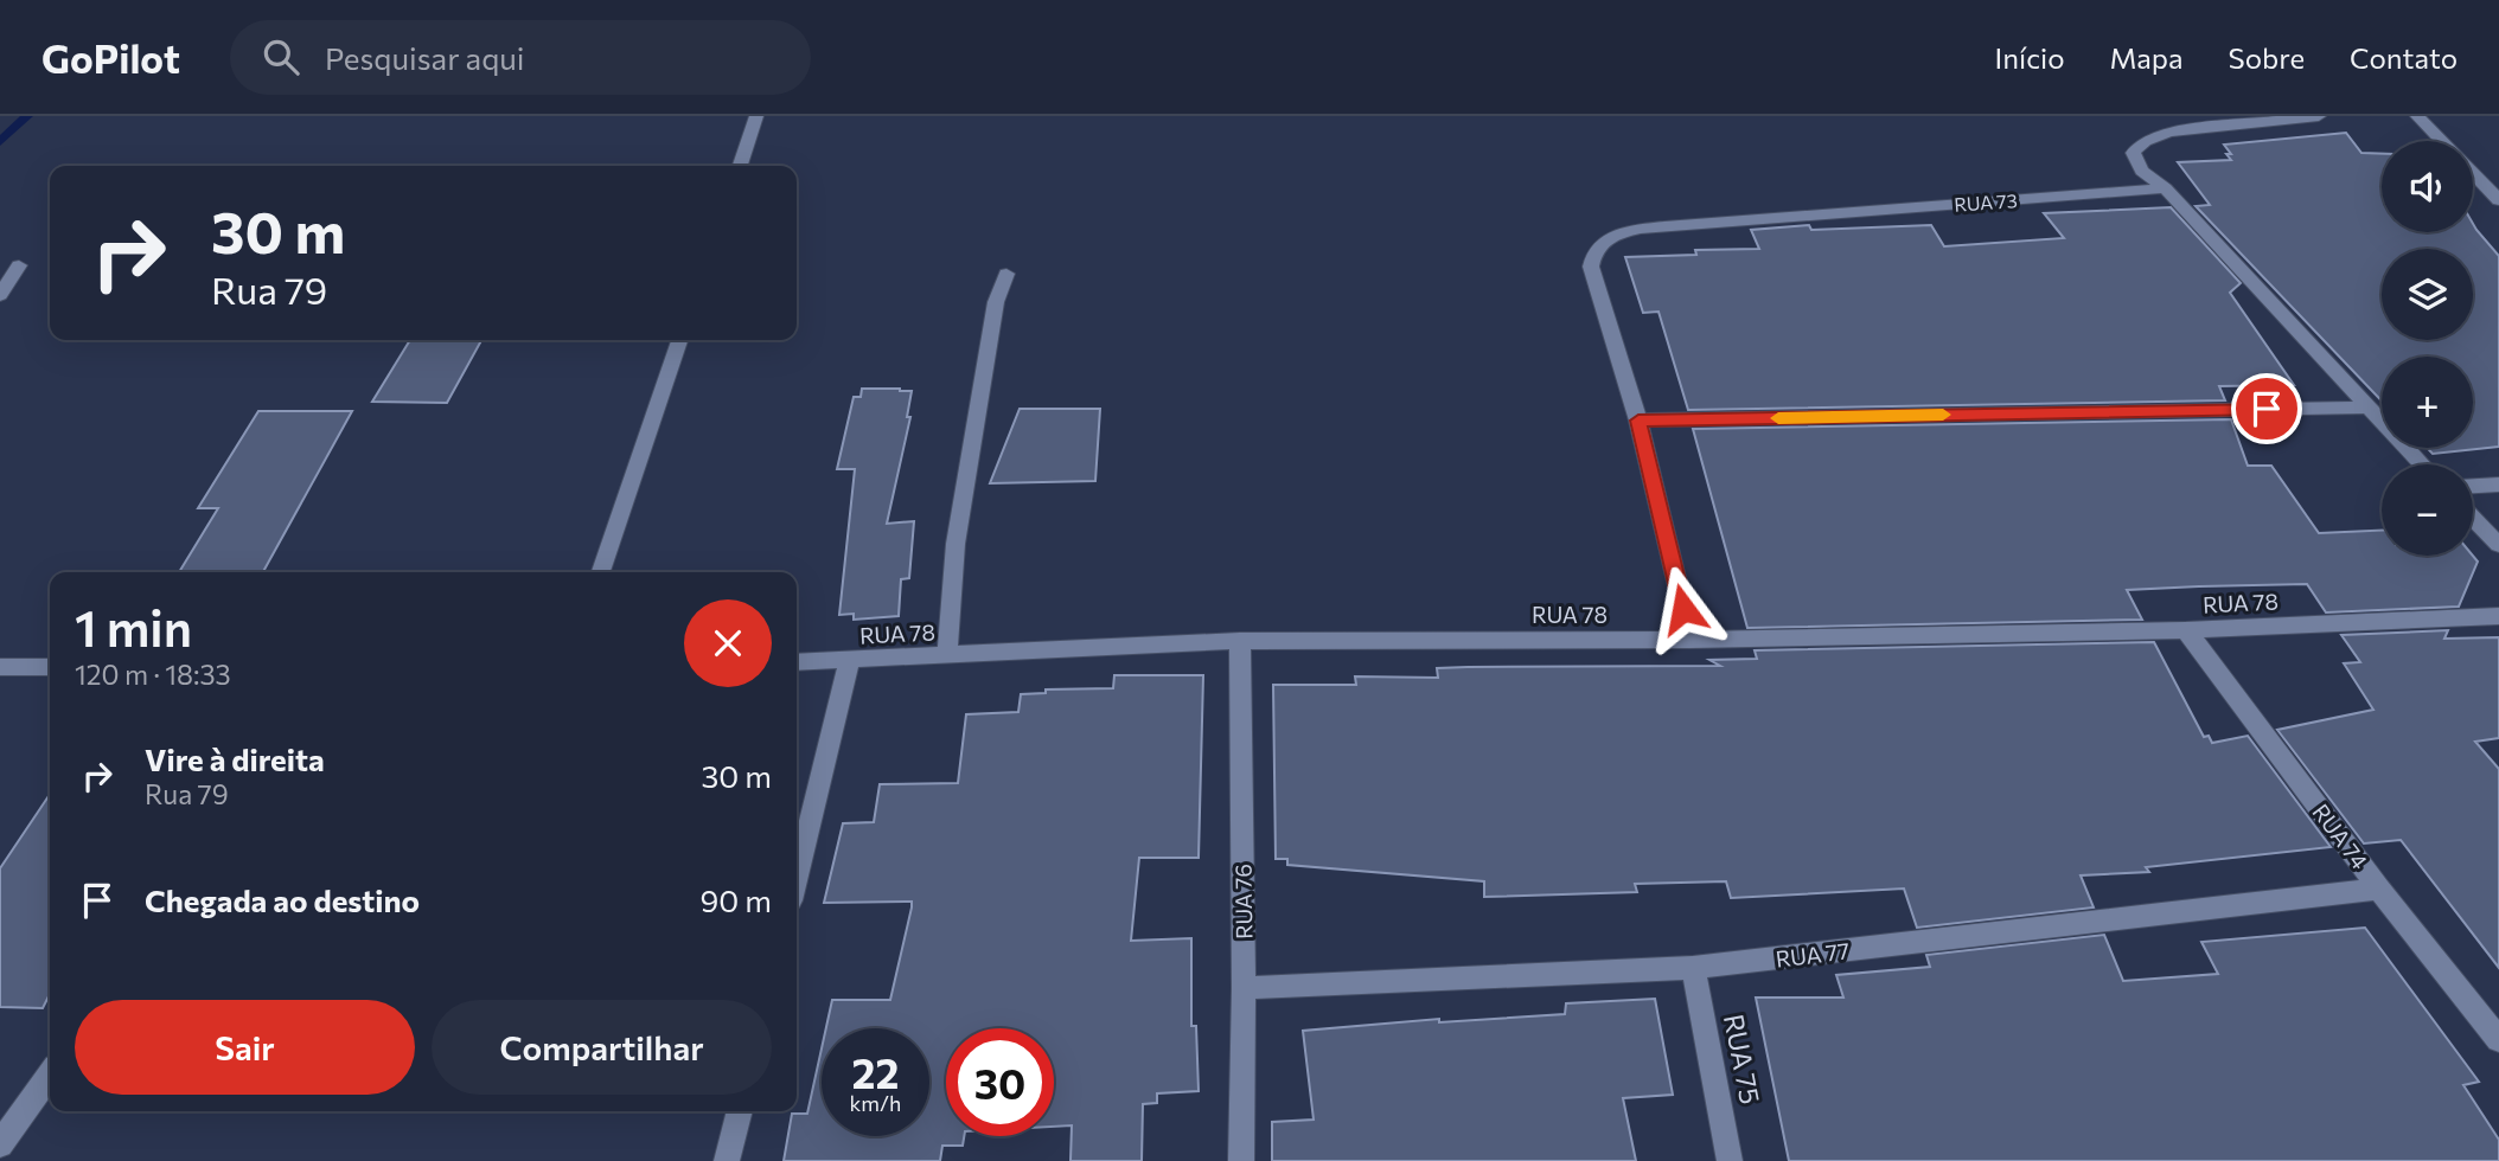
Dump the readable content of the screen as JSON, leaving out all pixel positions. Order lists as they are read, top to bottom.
{
  "streets": {
    "street": [
      "RUA 73",
      "RUA 78",
      "RUA 74",
      "RUA 76",
      "RUA 77",
      "RUA 75"
    ]
  },
  "crossings": [
    ["RUA 73", "RUA 78"],
    ["RUA 78", "RUA 74"],
    ["RUA 78", "RUA 76"],
    ["RUA 74", "RUA 77"],
    ["RUA 76", "RUA 77"],
    ["RUA 77", "RUA 75"]
  ],
  "page": {
    "header": "GoPilot",
    "search": "Pesquisar aqui",
    "nav": [
      "Início",
      "Mapa",
      "Sobre",
      "Contato"
    ],
    "map_buttons": ["+", "−"],
    "turn": ["30 m", "Rua 79"],
    "heading": ["1 min", "120 m · 18:33"],
    "list": [
      {
        "name": "Vire à direita",
        "note": "Rua 79",
        "value": "30 m"
      },
      {
        "name": "Chegada ao destino",
        "value": "90 m"
      }
    ],
    "buttons": ["Sair", "Compartilhar"],
    "speed": "22 km/h",
    "limit": "30"
  }
}
